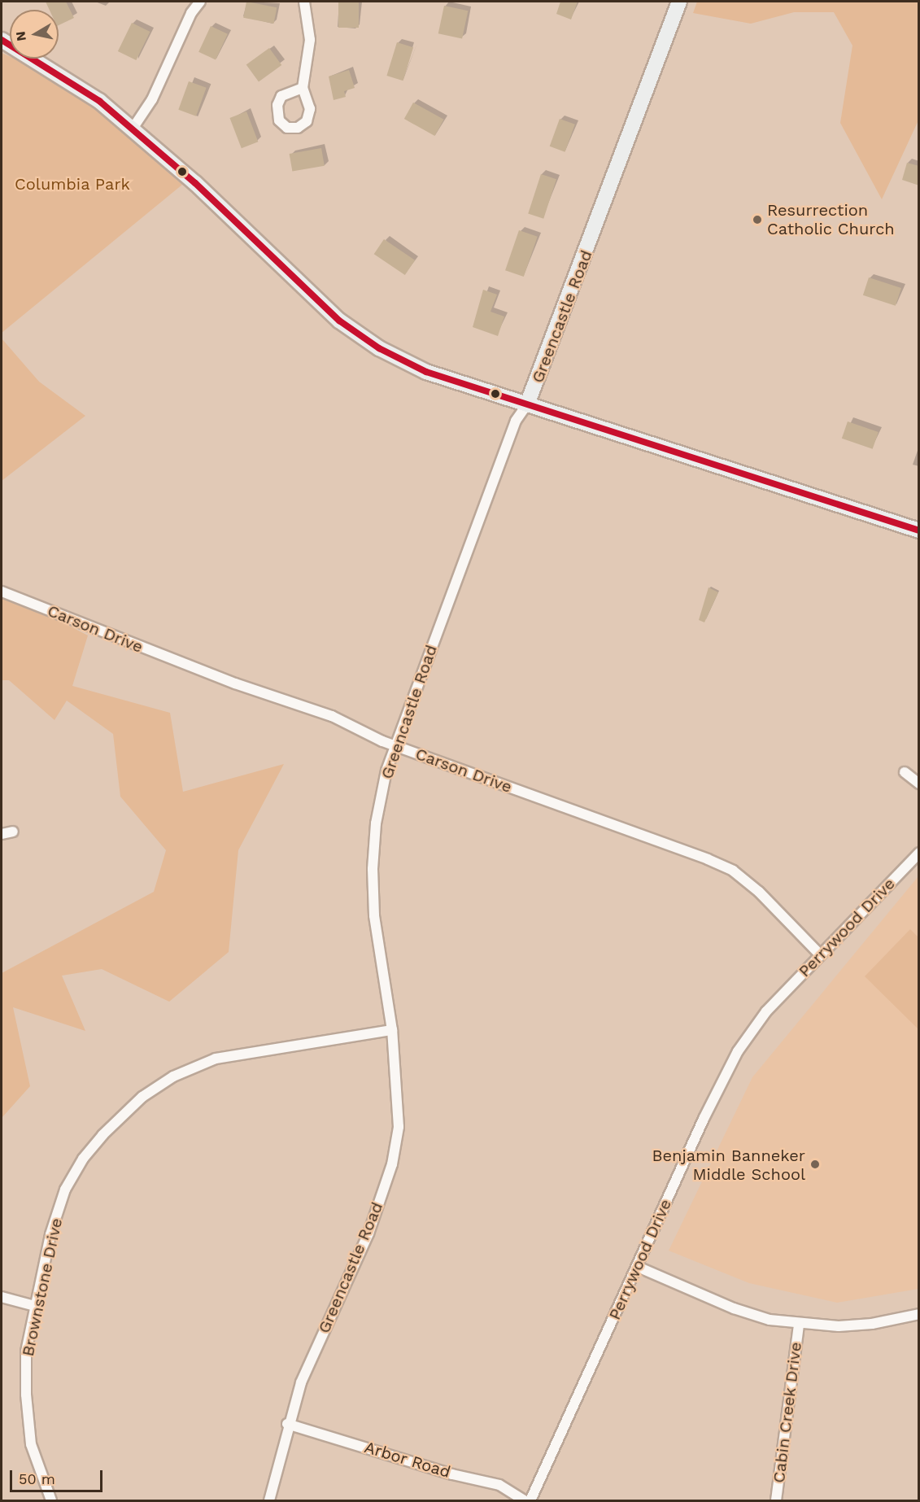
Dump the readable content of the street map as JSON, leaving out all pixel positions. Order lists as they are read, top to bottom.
{
  "streets": {
    "main road": ["Greencastle Road"],
    "street": [
      "Carson Drive",
      "Perrywood Drive",
      "Brownstone Drive",
      "Cabin Creek Drive",
      "Arbor Road"
    ]
  },
  "crossings": [
    ["Greencastle Road", "Carson Drive"],
    ["Greencastle Road", "Brownstone Drive"],
    ["Greencastle Road", "Arbor Road"],
    ["Carson Drive", "Perrywood Drive"]
  ],
  "parks": ["Columbia Park"],
  "places": ["Resurrection Catholic Church", "Benjamin Banneker Middle School"],
  "scale_bar": "50 m",
  "north": "left"
}
